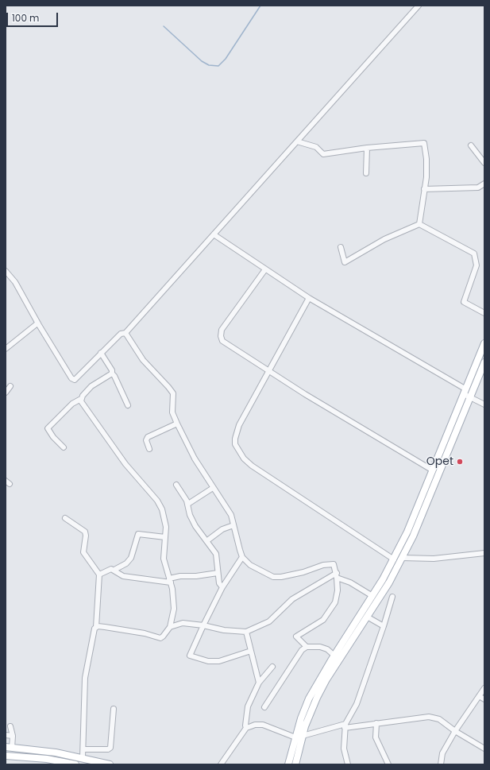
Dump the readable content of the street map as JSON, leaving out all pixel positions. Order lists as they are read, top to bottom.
{
  "places": ["Opet"],
  "scale_bar": "100 m"
}
